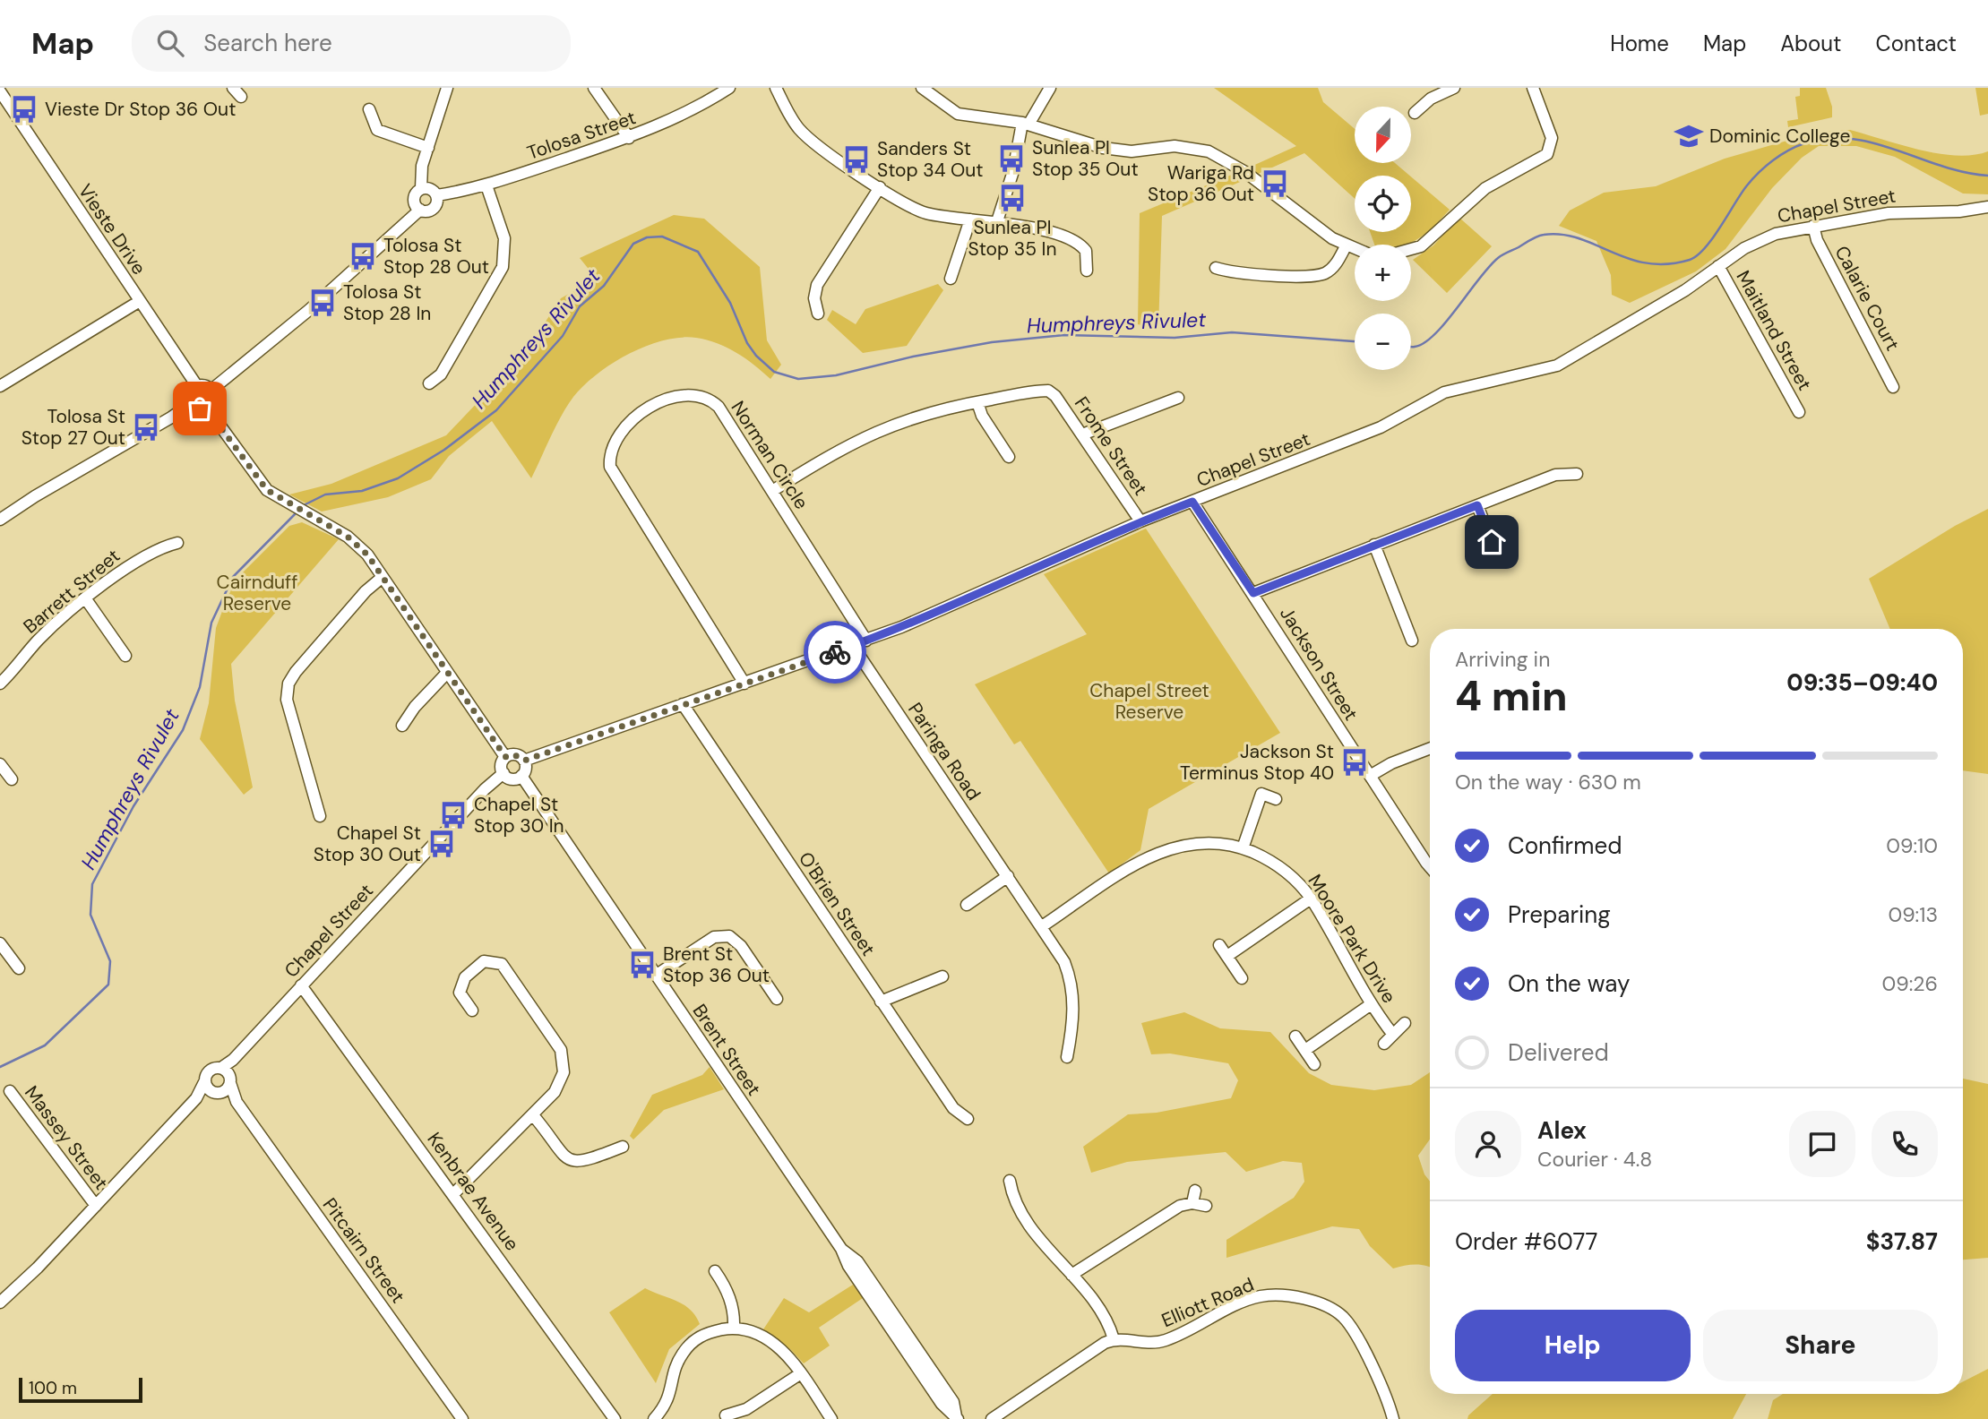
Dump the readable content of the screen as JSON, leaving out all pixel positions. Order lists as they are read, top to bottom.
{
  "streets": {
    "street": [
      "Tolosa Street",
      "Chapel Street",
      "Vieste Drive",
      "Calarie Court",
      "Maitland Street",
      "Frome Street",
      "Norman Circle",
      "Barrett Street",
      "Jackson Street",
      "Paringa Road",
      "O'Brien Street",
      "Moore Park Drive",
      "Brent Street",
      "Massey Street",
      "Kenbrae Avenue",
      "Pitcairn Street",
      "Elliott Road"
    ]
  },
  "crossings": [
    ["Chapel Street", "Calarie Court"],
    ["Chapel Street", "Maitland Street"],
    ["Chapel Street", "Frome Street"],
    ["Chapel Street", "Norman Circle"],
    ["Chapel Street", "Jackson Street"],
    ["Chapel Street", "Paringa Road"],
    ["Chapel Street", "O'Brien Street"],
    ["Chapel Street", "Brent Street"],
    ["Chapel Street", "Kenbrae Avenue"],
    ["Chapel Street", "Pitcairn Street"],
    ["Frome Street", "Norman Circle"],
    ["Paringa Road", "Moore Park Drive"]
  ],
  "water": ["Humphreys Rivulet"],
  "parks": ["Cairnduff Reserve", "Chapel Street Reserve"],
  "places": {
    "bus stop": [
      "Vieste Dr Stop 36 Out",
      "Sunlea Pl Stop 35 Out",
      "Sanders St Stop 34 Out",
      "Wariga Rd Stop 36 Out",
      "Sunlea Pl Stop 35 In",
      "Tolosa St Stop 28 Out",
      "Tolosa St Stop 28 In",
      "Tolosa St Stop 27 Out",
      "Jackson St Terminus Stop 40",
      "Chapel St Stop 30 In",
      "Chapel St Stop 30 Out",
      "Brent St Stop 36 Out"
    ],
    "school or university": ["Dominic College"]
  },
  "scale_bar": "100 m",
  "north": "bottom",
  "page": {
    "header": "Map",
    "search": "Search here",
    "nav": [
      "Home",
      "Map",
      "About",
      "Contact"
    ],
    "map_buttons": ["+", "−"],
    "heading": ["4 min", "Arriving in", "09:35–09:40"],
    "panel": [
      "Alex",
      "Courier · 4.8",
      "Order #6077",
      "$37.87"
    ],
    "bar": "On the way · 630 m",
    "list": [
      ["Confirmed", "09:10"],
      ["Preparing", "09:13"],
      ["On the way", "09:26"],
      "Delivered"
    ],
    "buttons": ["Help", "Share"],
    "scale": "100 m"
  }
}
